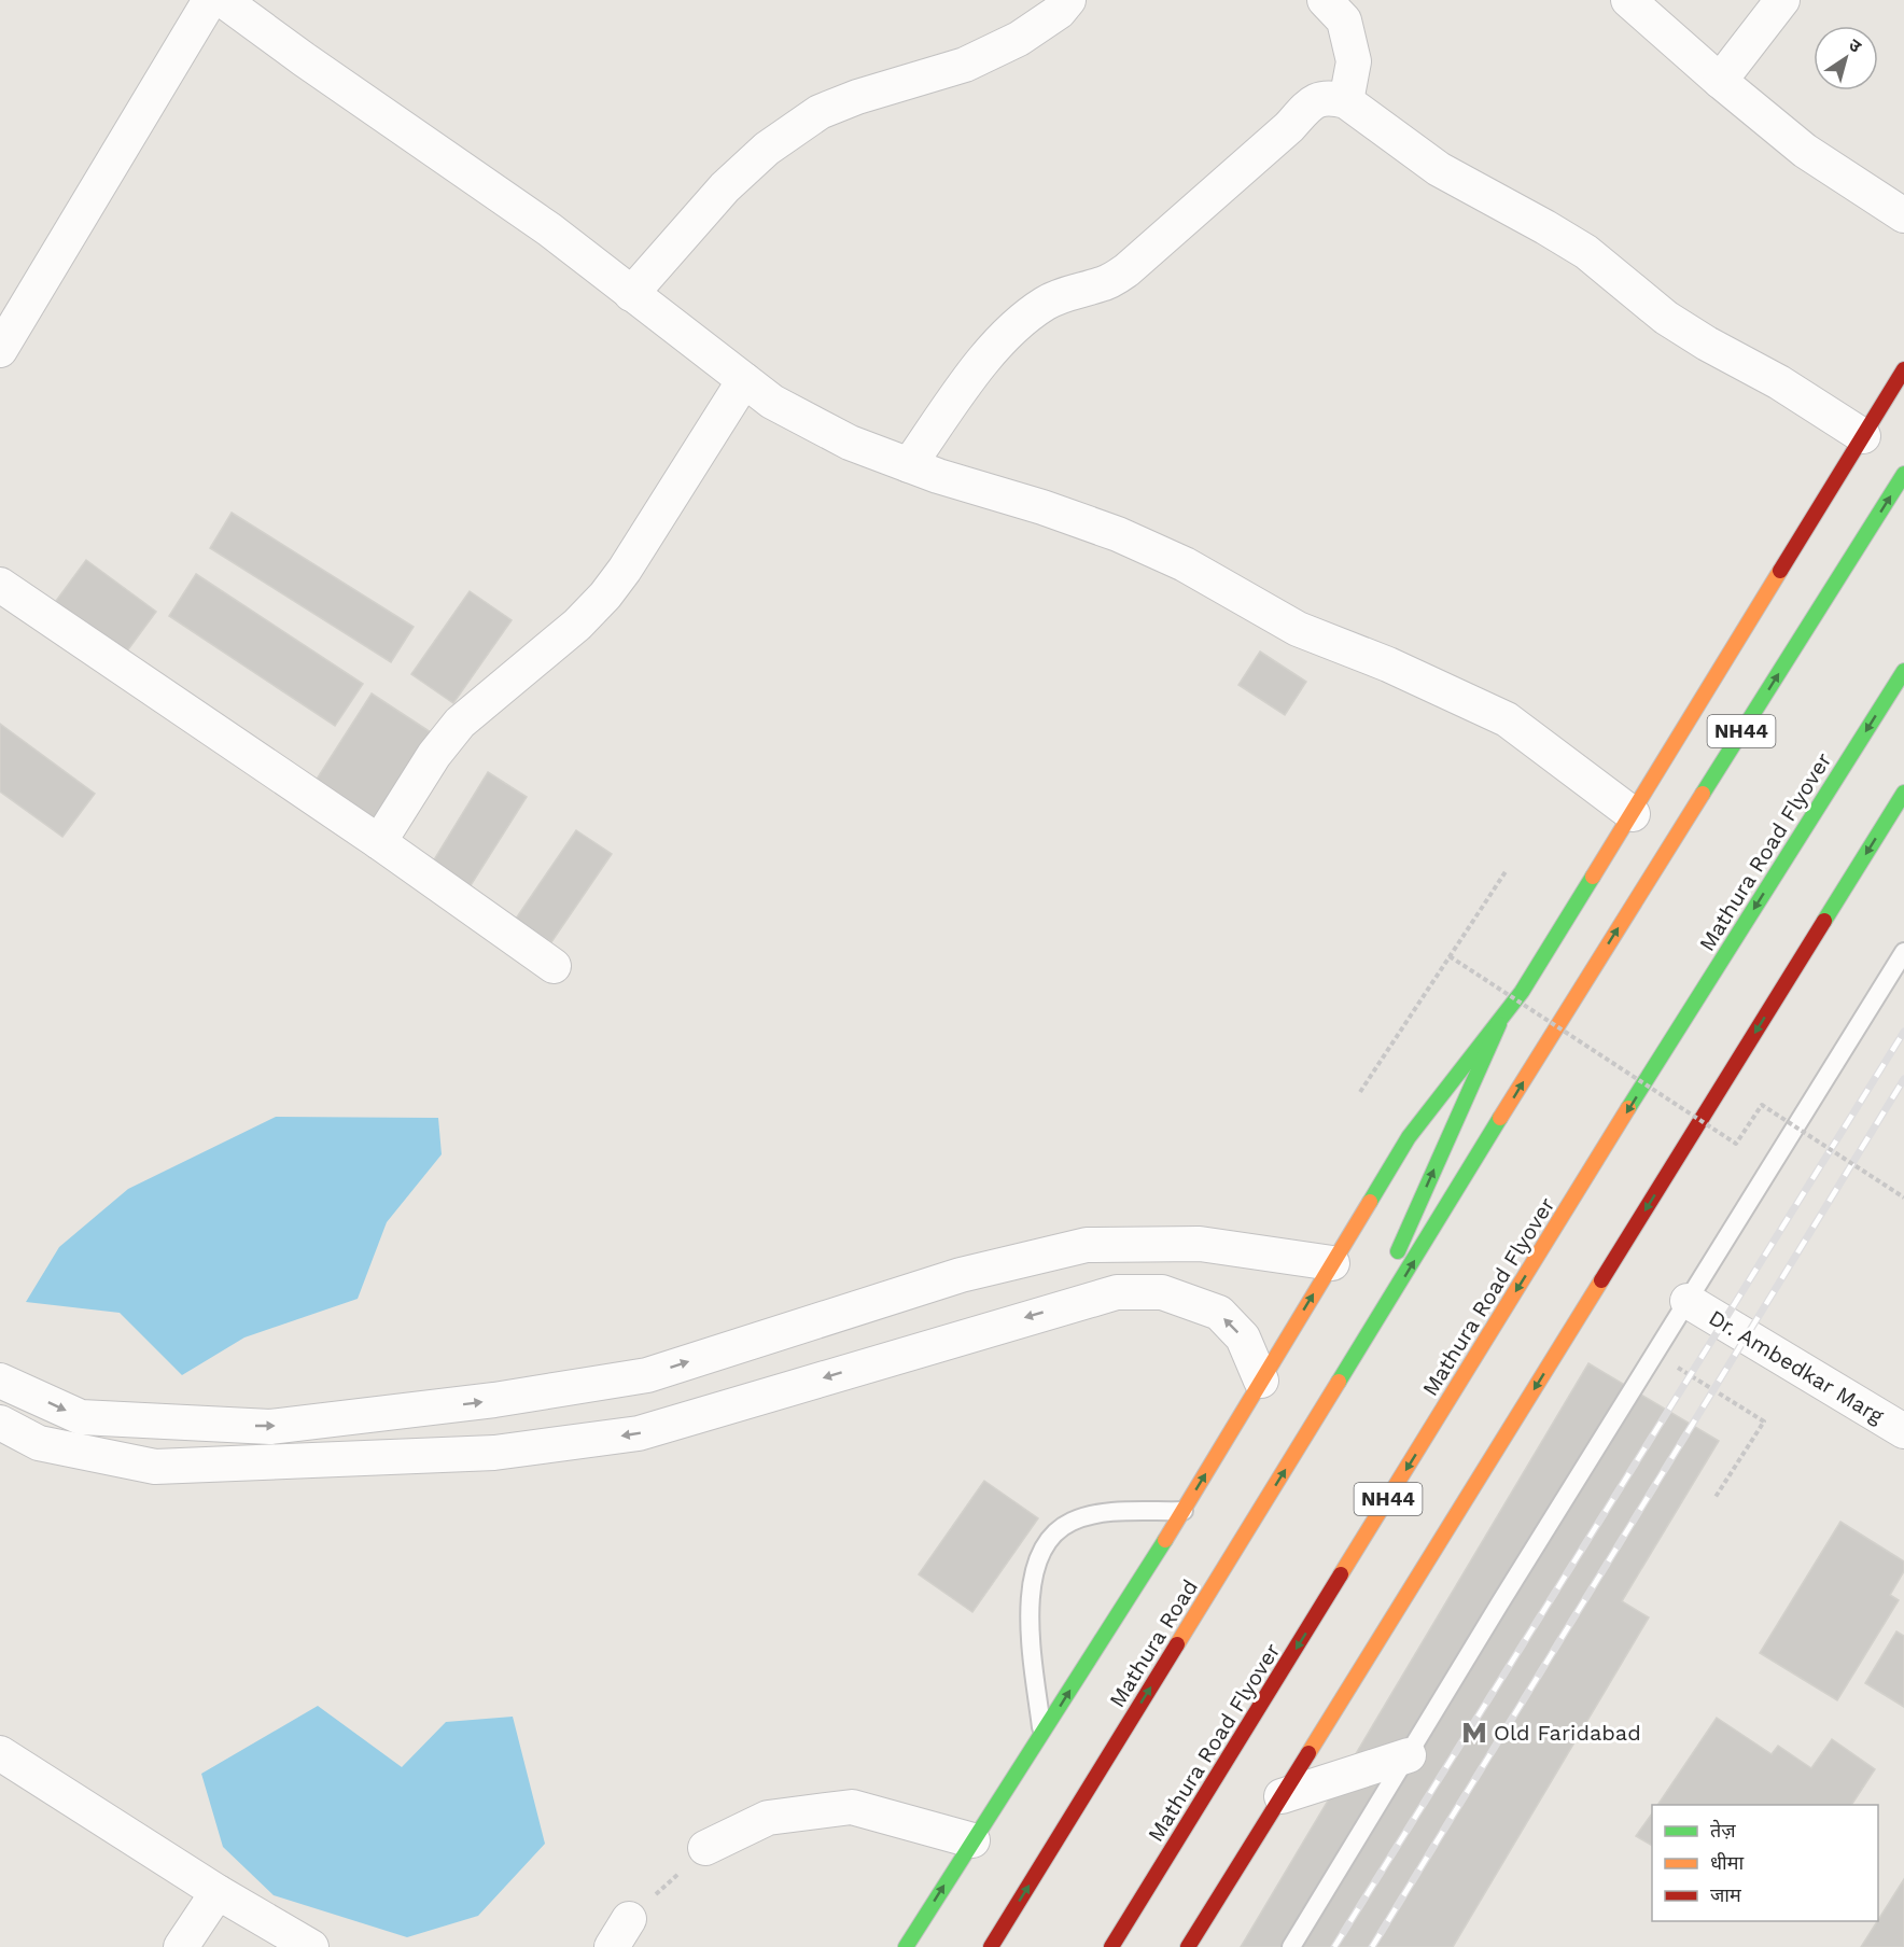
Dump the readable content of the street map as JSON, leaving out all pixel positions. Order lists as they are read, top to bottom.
{
  "streets": {
    "main road": ["NH44", "Mathura Road Flyover", "Mathura Road"],
    "street": ["Dr. Ambedkar Marg"]
  },
  "crossings": [
    ["NH44", "Mathura Road"]
  ],
  "places": {
    "metro station": ["Old Faridabad"]
  },
  "legend": ["तेज़", "धीमा", "जाम"],
  "north": "top right"
}
